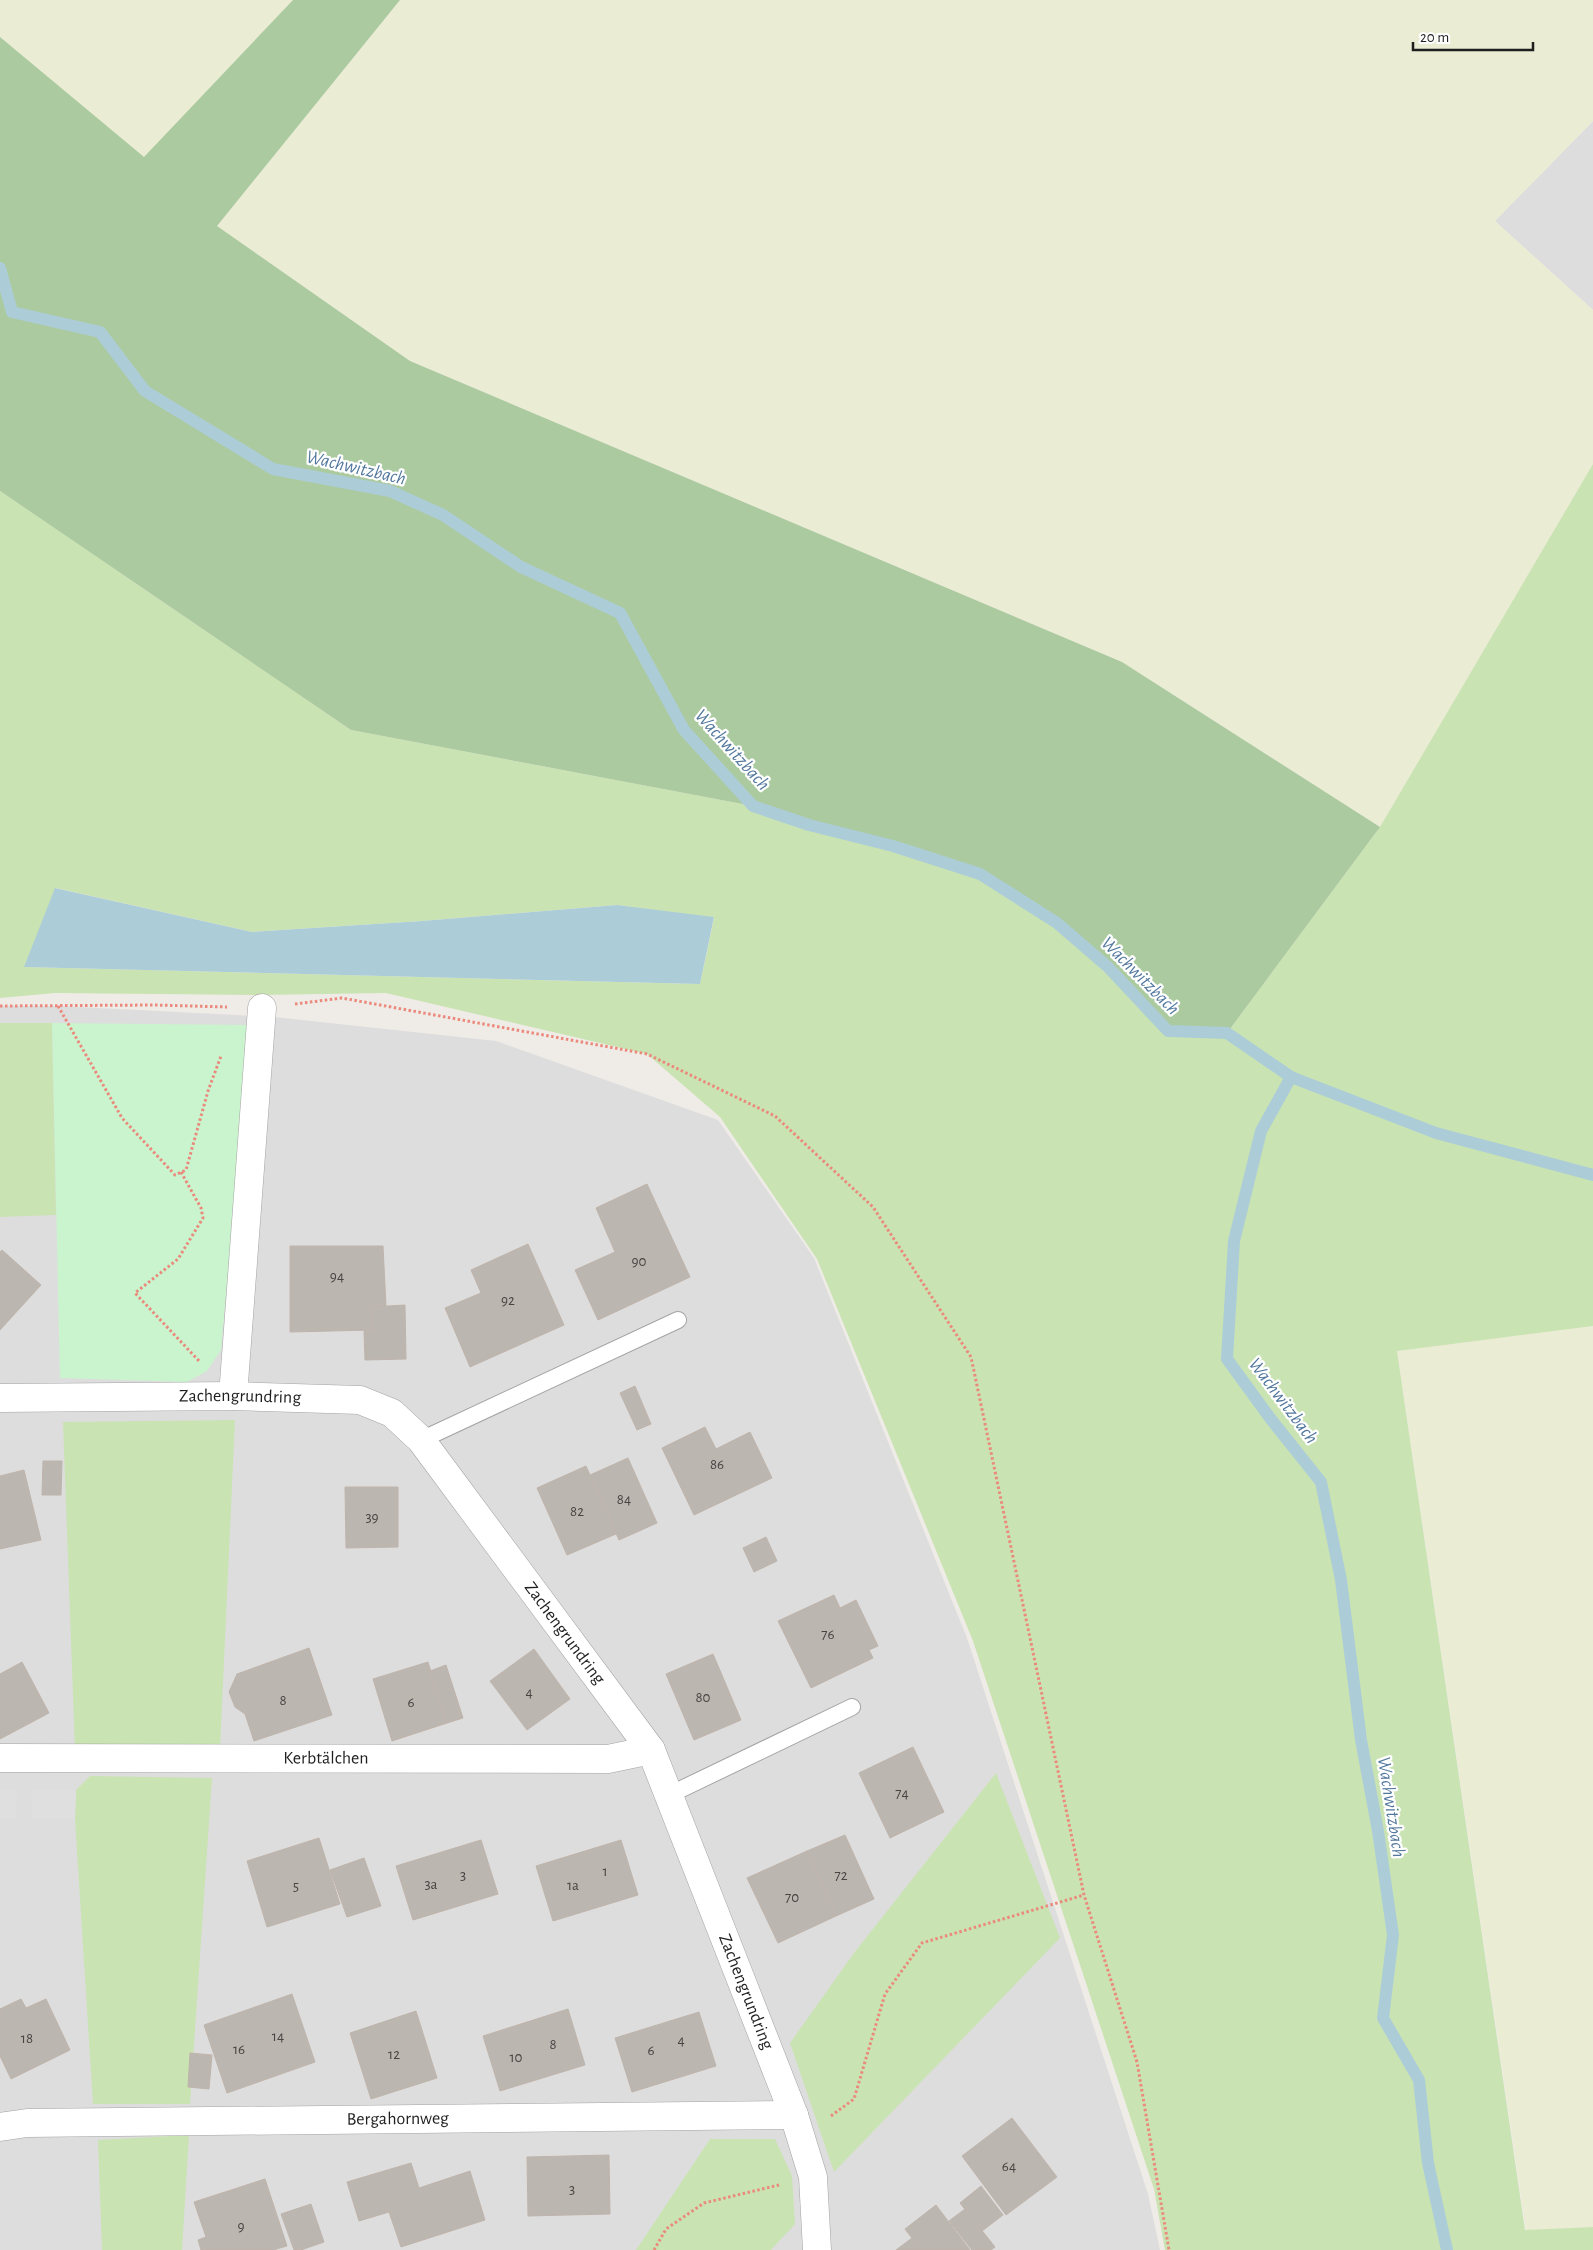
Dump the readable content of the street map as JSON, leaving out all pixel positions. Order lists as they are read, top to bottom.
{
  "streets": {
    "street": ["Zachengrundring", "Kerbtälchen", "Bergahornweg"]
  },
  "crossings": [
    ["Zachengrundring", "Kerbtälchen"],
    ["Zachengrundring", "Bergahornweg"]
  ],
  "water": ["Wachwitzbach"],
  "house_numbers": [
    "90",
    "94",
    "92",
    "86",
    "84",
    "82",
    "39",
    "76",
    "4",
    "80",
    "8",
    "6",
    "74",
    "1",
    "3",
    "72",
    "3a",
    "1a",
    "5",
    "70",
    "14",
    "18",
    "4",
    "8",
    "16",
    "6",
    "12",
    "10",
    "64",
    "3",
    "9"
  ],
  "scale_bar": "20 m"
}
